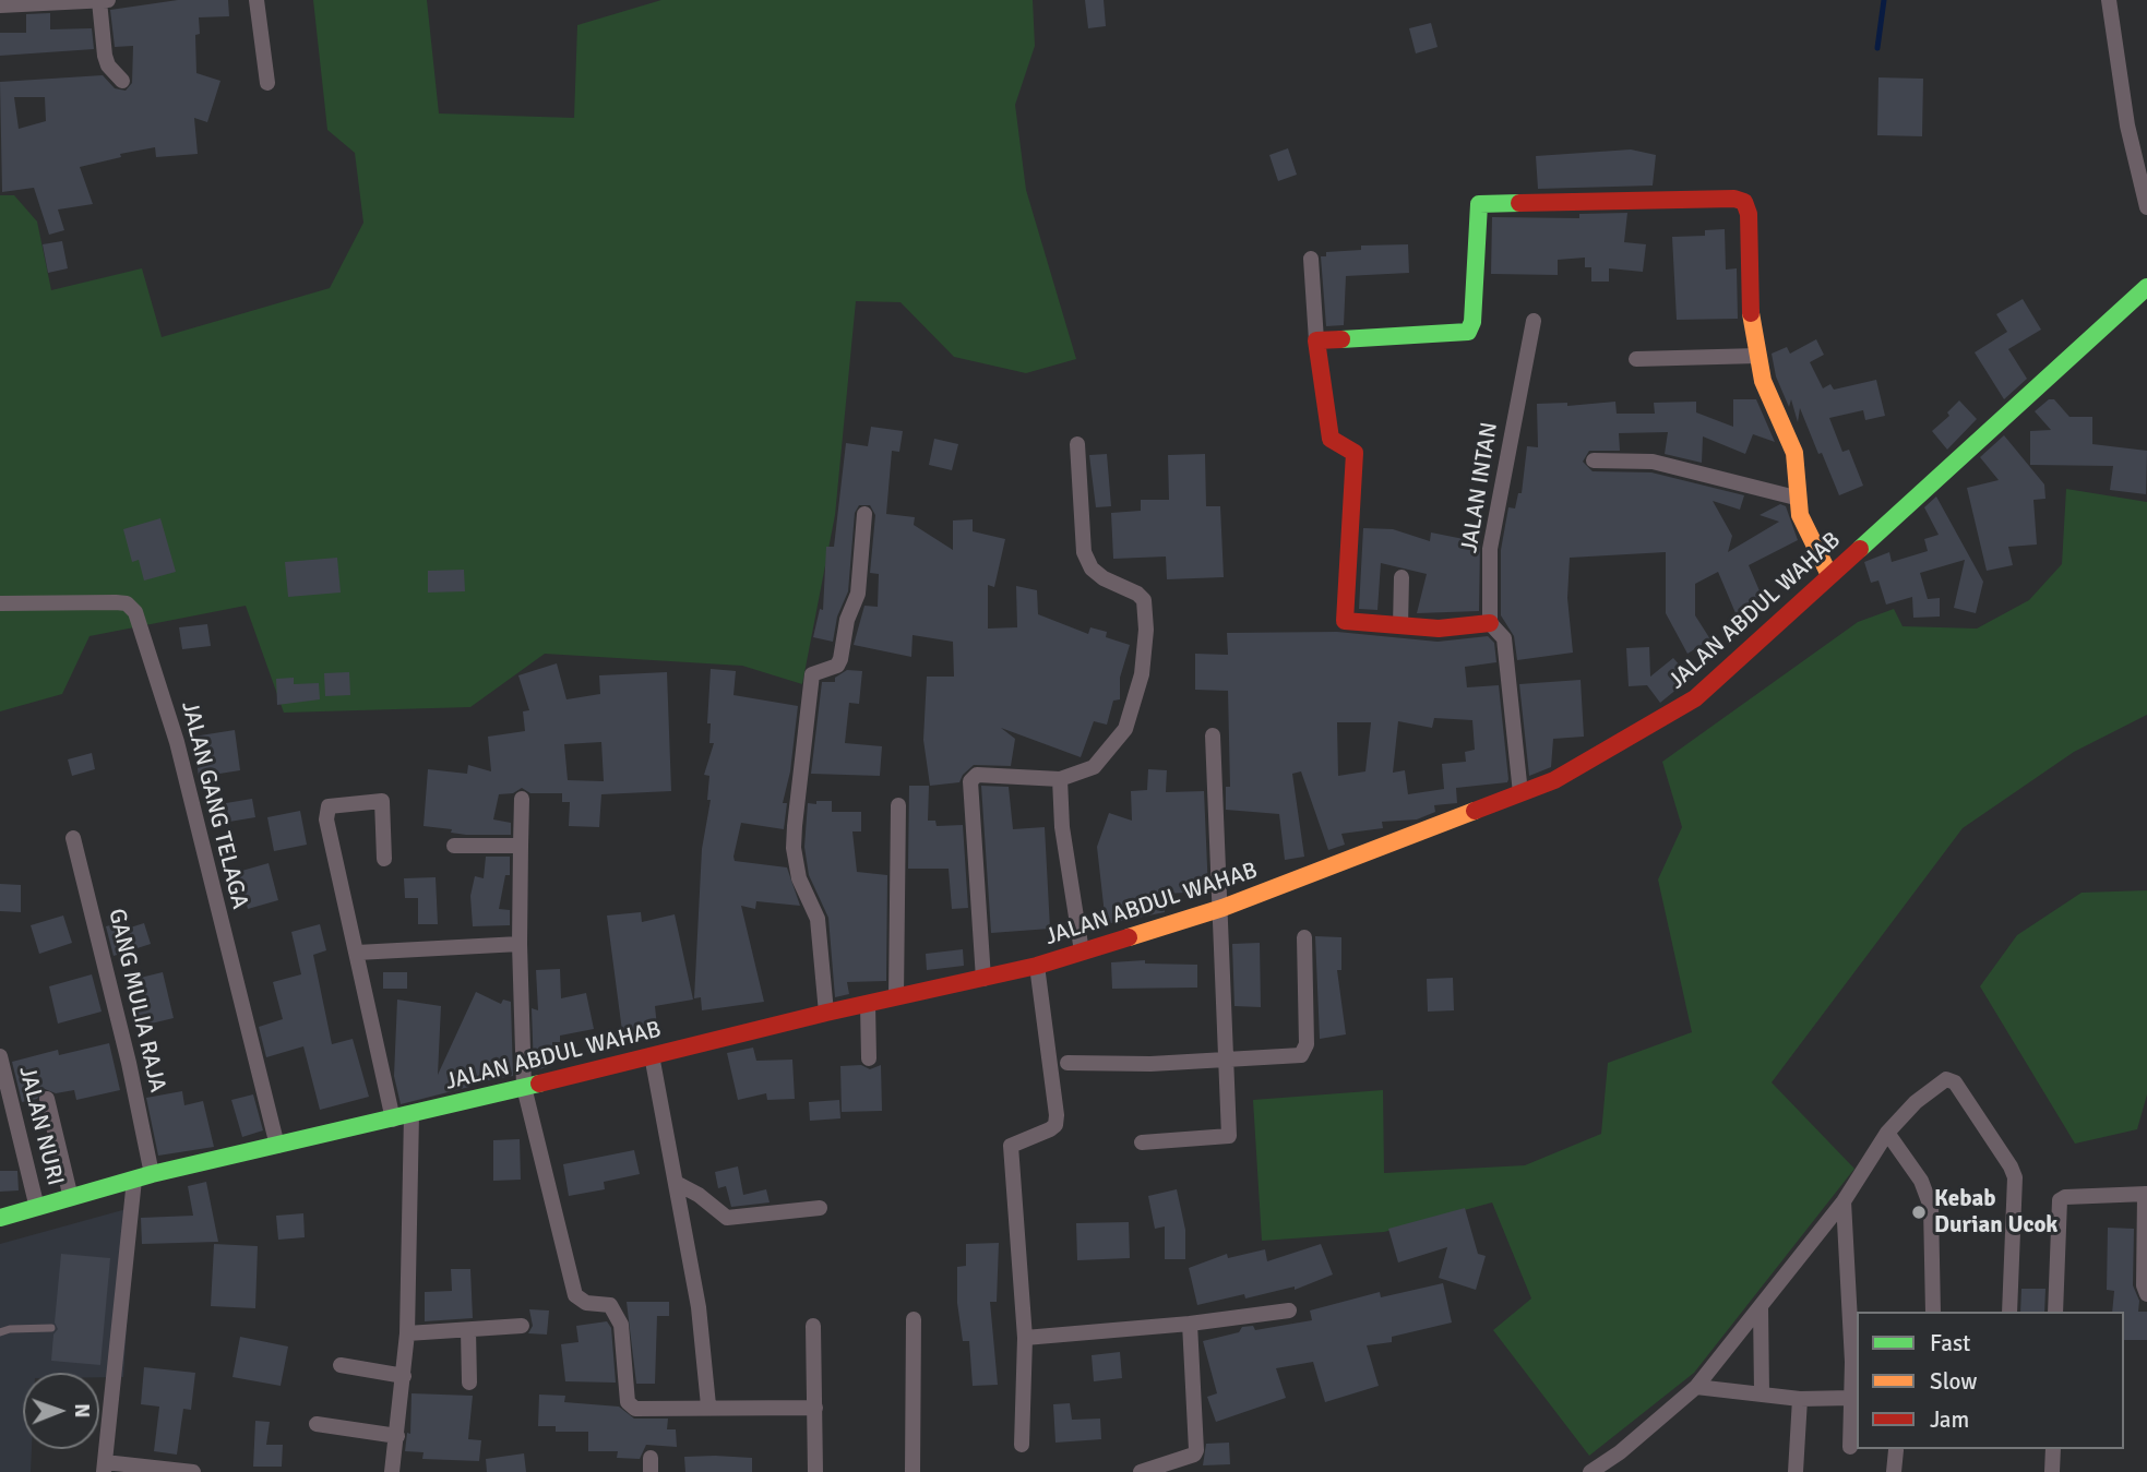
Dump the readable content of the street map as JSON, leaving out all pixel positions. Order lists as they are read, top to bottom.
{
  "streets": {
    "street": [
      "JALAN INTAN",
      "JALAN ABDUL WAHAB",
      "JALAN GANG TELAGA",
      "GANG MULIA RAJA",
      "JALAN NURI"
    ]
  },
  "crossings": [
    ["JALAN INTAN", "JALAN ABDUL WAHAB"],
    ["JALAN ABDUL WAHAB", "JALAN GANG TELAGA"],
    ["JALAN ABDUL WAHAB", "GANG MULIA RAJA"],
    ["JALAN ABDUL WAHAB", "JALAN NURI"]
  ],
  "places": ["Kebab Durian Ucok"],
  "legend": ["Fast", "Slow", "Jam"],
  "north": "right"
}
